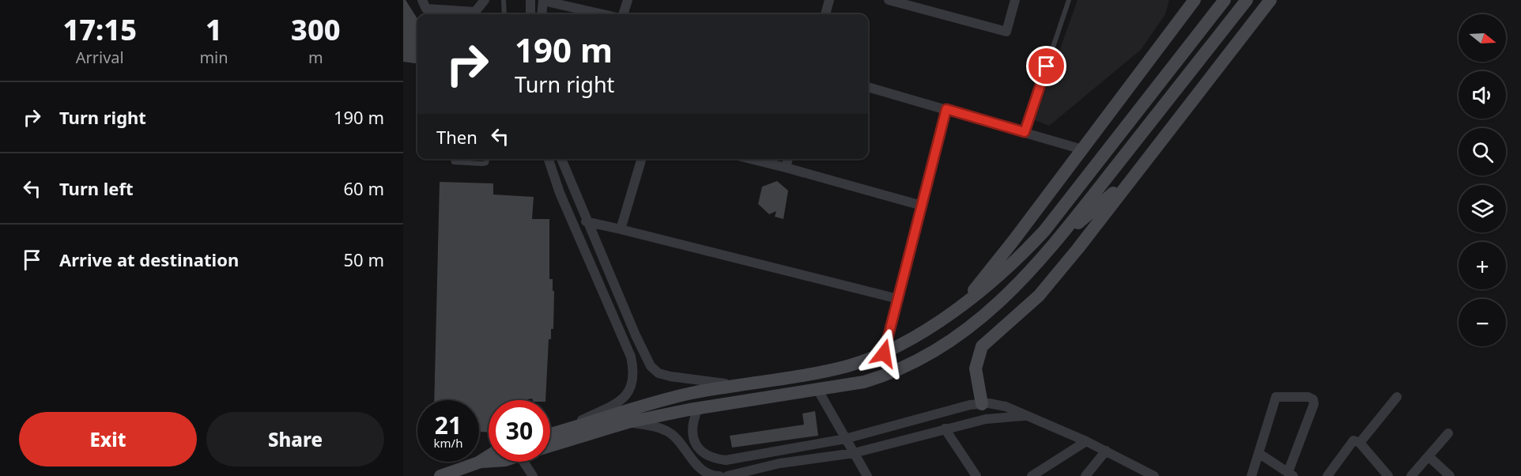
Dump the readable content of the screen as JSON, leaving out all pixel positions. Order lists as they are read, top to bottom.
{
  "north": "right",
  "page": {
    "eta": [
      "17:15",
      "Arrival",
      "1",
      "min",
      "300",
      "m"
    ],
    "map_buttons": ["+", "−"],
    "turn": ["190 m", "Turn right"],
    "list": [
      {
        "name": "Turn right",
        "value": "190 m"
      },
      {
        "name": "Turn left",
        "value": "60 m"
      },
      {
        "name": "Arrive at destination",
        "value": "50 m"
      }
    ],
    "then": "Then",
    "speed": "21 km/h",
    "limit": "30",
    "buttons": ["Exit", "Share"]
  }
}
